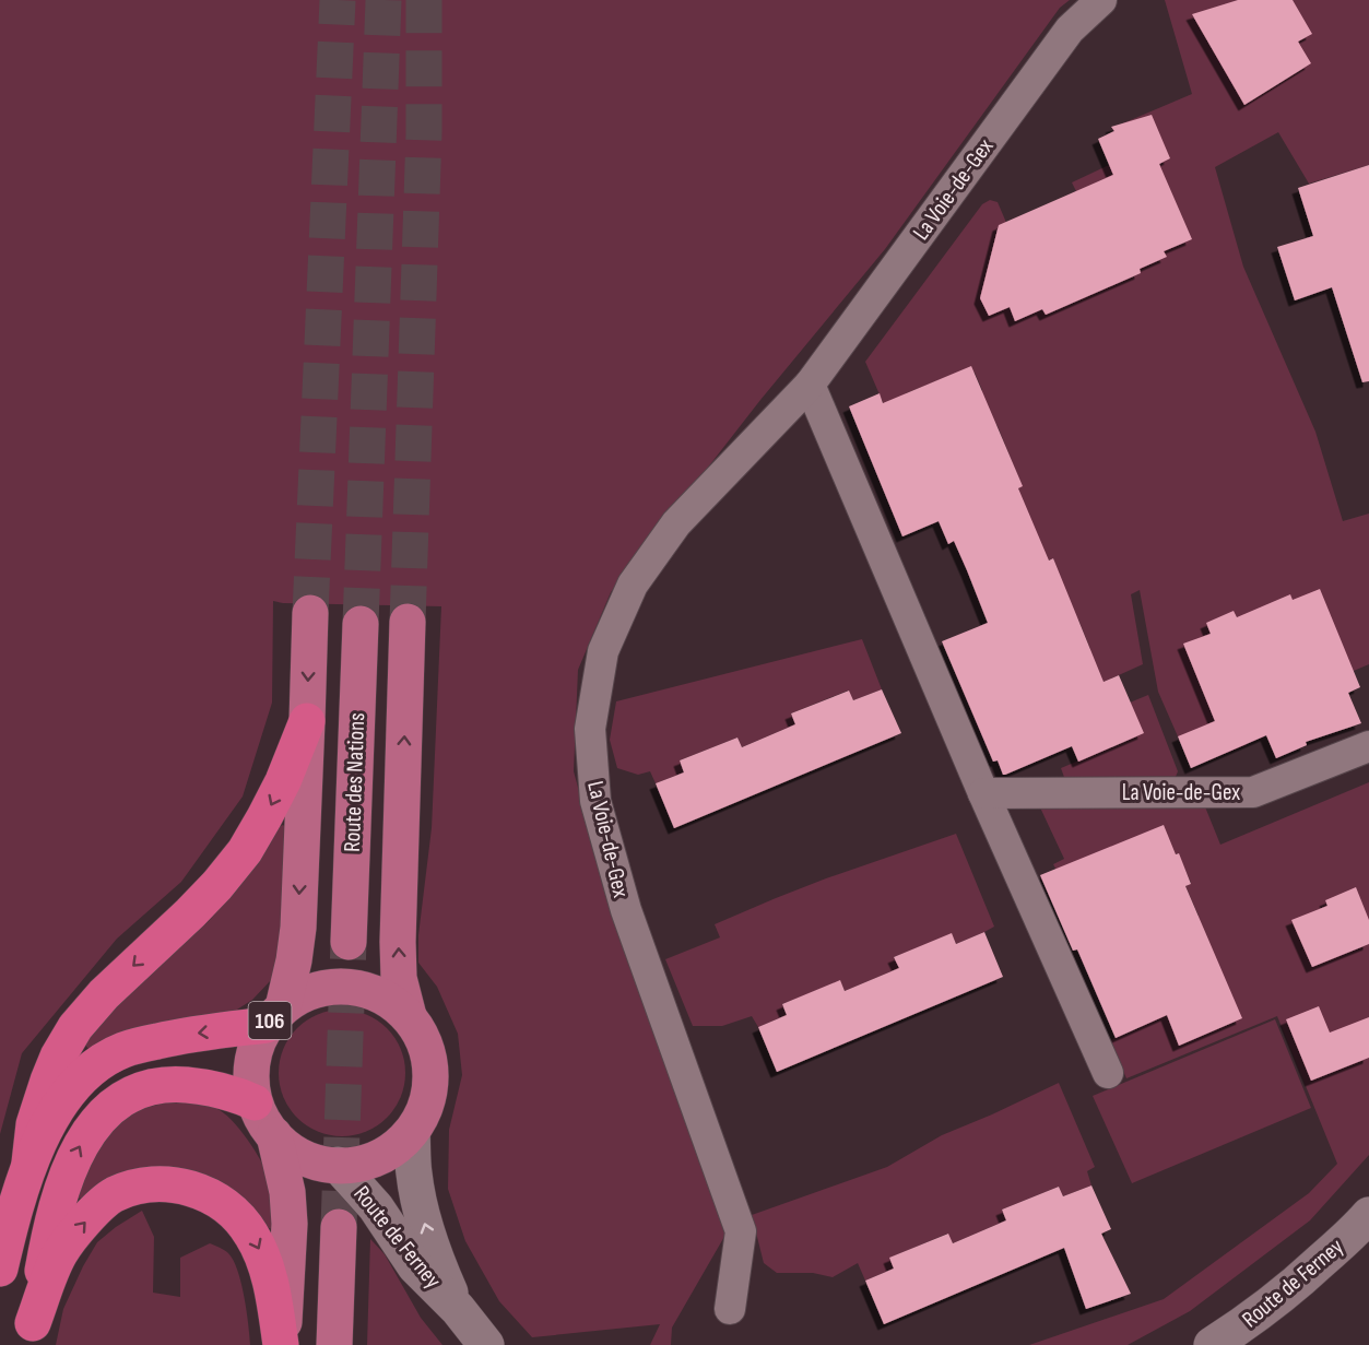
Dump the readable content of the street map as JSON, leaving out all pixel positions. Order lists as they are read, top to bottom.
{
  "streets": {
    "main road": ["Route des Nations", "106"],
    "street": ["La Voie-de-Gex", "Route de Ferney"]
  },
  "crossings": [
    ["106", "Route de Ferney"]
  ]
}
